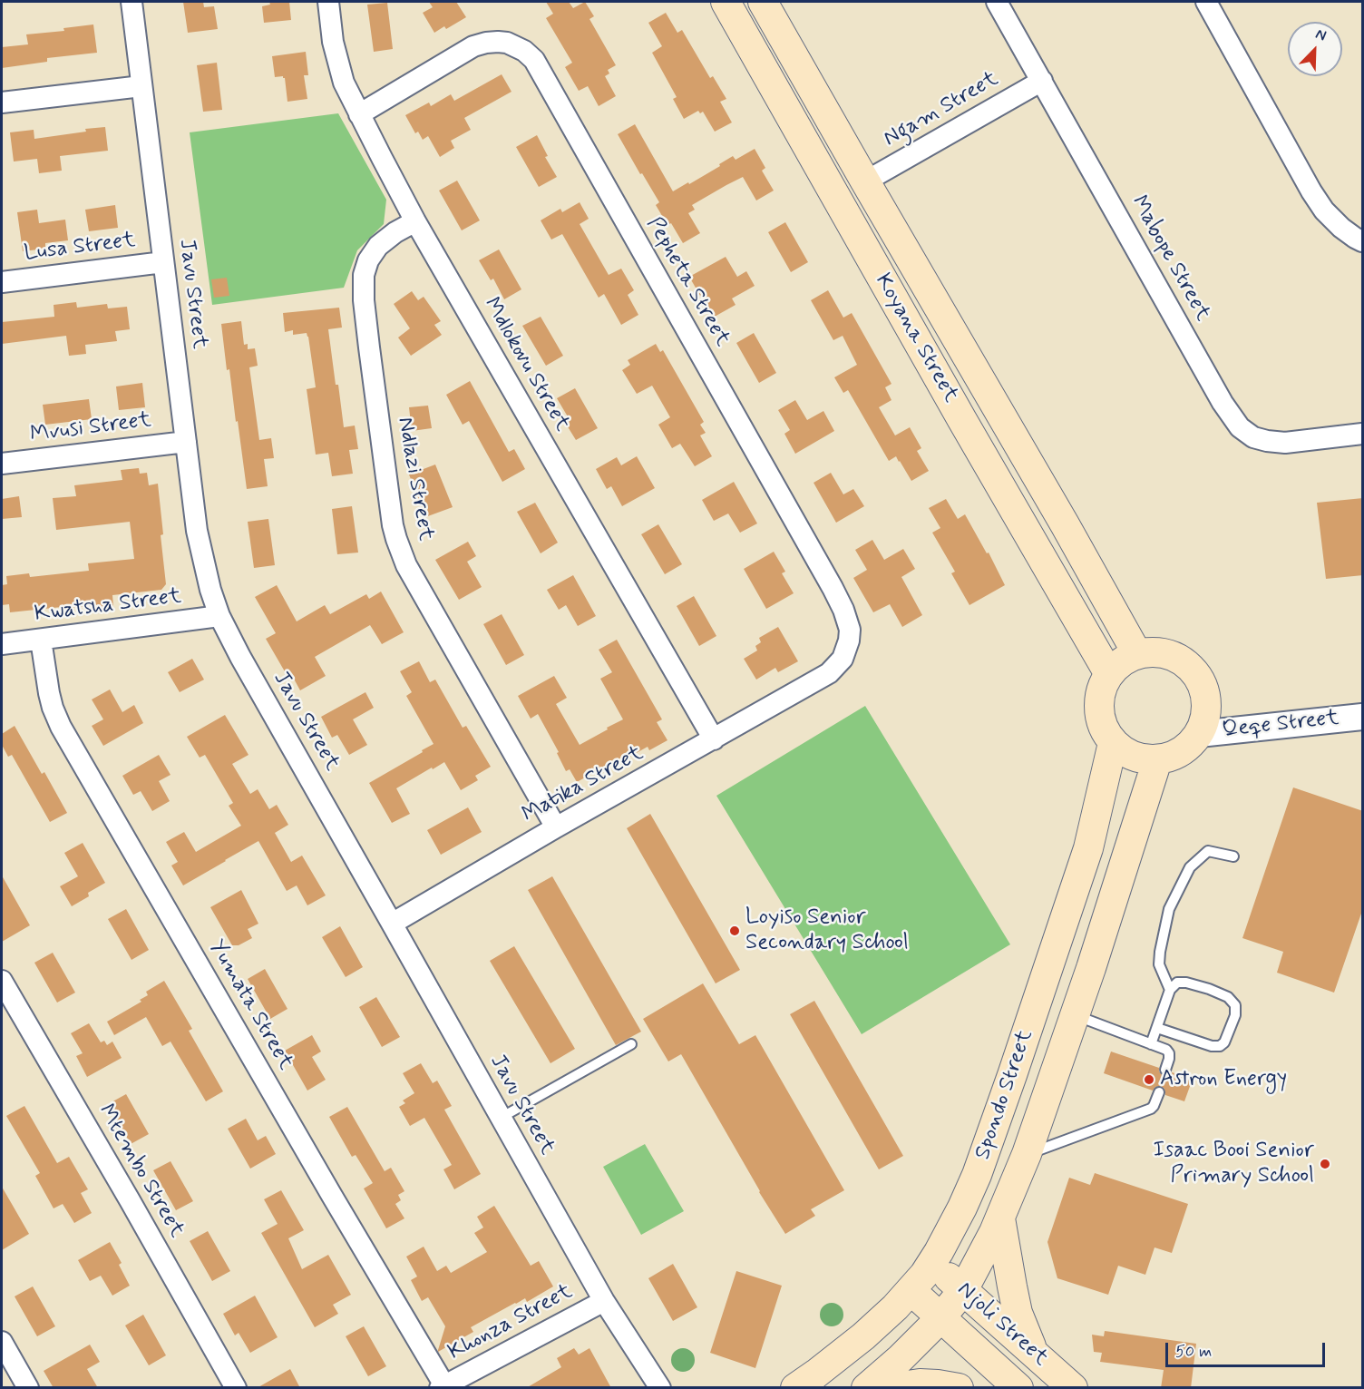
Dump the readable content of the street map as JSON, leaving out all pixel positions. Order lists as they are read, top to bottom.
{
  "streets": {
    "main road": ["Koyana Street", "Spondo Street", "Njoli Street"],
    "street": [
      "Ngam Street",
      "Lusa Street",
      "Mabope Street",
      "Pepheta Street",
      "Javu Street",
      "Mdlokovu Street",
      "Mvusi Street",
      "Ndlazi Street",
      "Kwatsha Street",
      "Qeqe Street",
      "Matika Street",
      "Yumata Street",
      "Mtembo Street",
      "Khonza Street"
    ]
  },
  "crossings": [
    ["Ngam Street", "Mabope Street"],
    ["Ngam Street", "Koyana Street"],
    ["Lusa Street", "Javu Street"],
    ["Pepheta Street", "Mdlokovu Street"],
    ["Pepheta Street", "Matika Street"],
    ["Javu Street", "Mvusi Street"],
    ["Javu Street", "Kwatsha Street"],
    ["Javu Street", "Matika Street"],
    ["Javu Street", "Khonza Street"],
    ["Koyana Street", "Qeqe Street"],
    ["Koyana Street", "Spondo Street"],
    ["Mdlokovu Street", "Ndlazi Street"],
    ["Mdlokovu Street", "Matika Street"],
    ["Ndlazi Street", "Matika Street"],
    ["Kwatsha Street", "Yumata Street"],
    ["Qeqe Street", "Spondo Street"],
    ["Yumata Street", "Khonza Street"],
    ["Spondo Street", "Njoli Street"]
  ],
  "places": ["Loyiso Senior Secondary School", "Astron Energy", "Isaac Booi Senior Primary School"],
  "scale_bar": "50 m",
  "north": "top right"
}
